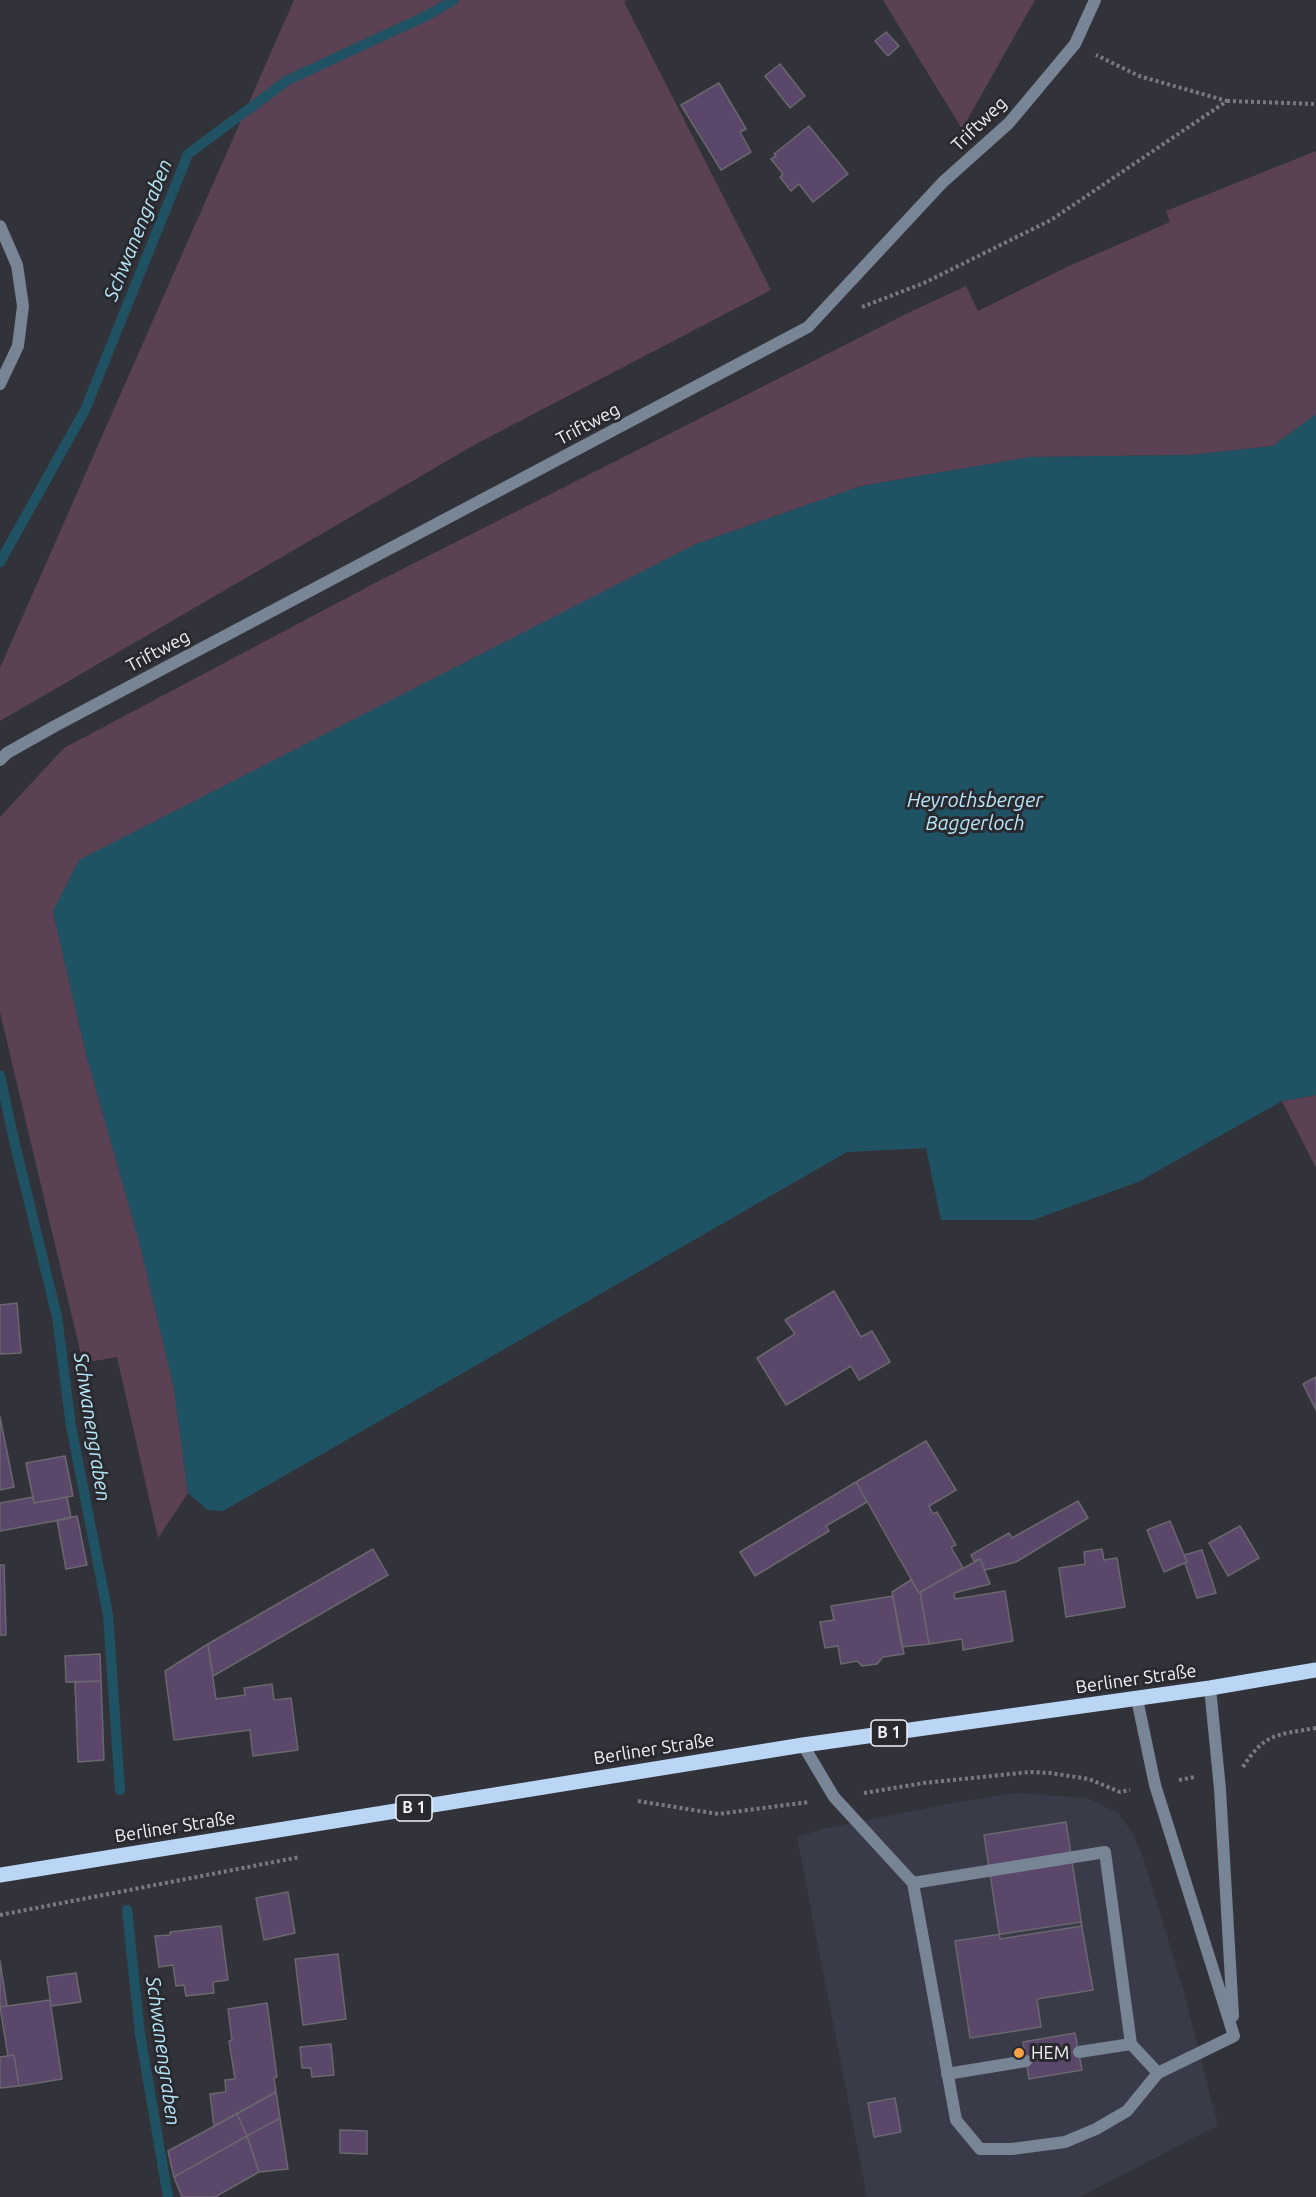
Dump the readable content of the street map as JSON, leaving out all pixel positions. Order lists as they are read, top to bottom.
{
  "streets": {
    "main road": ["Berliner Straße", "B 1"],
    "lane": ["Triftweg"]
  },
  "water": ["Schwanengraben", "Heyrothsberger Baggerloch"],
  "places": ["HEM"]
}
